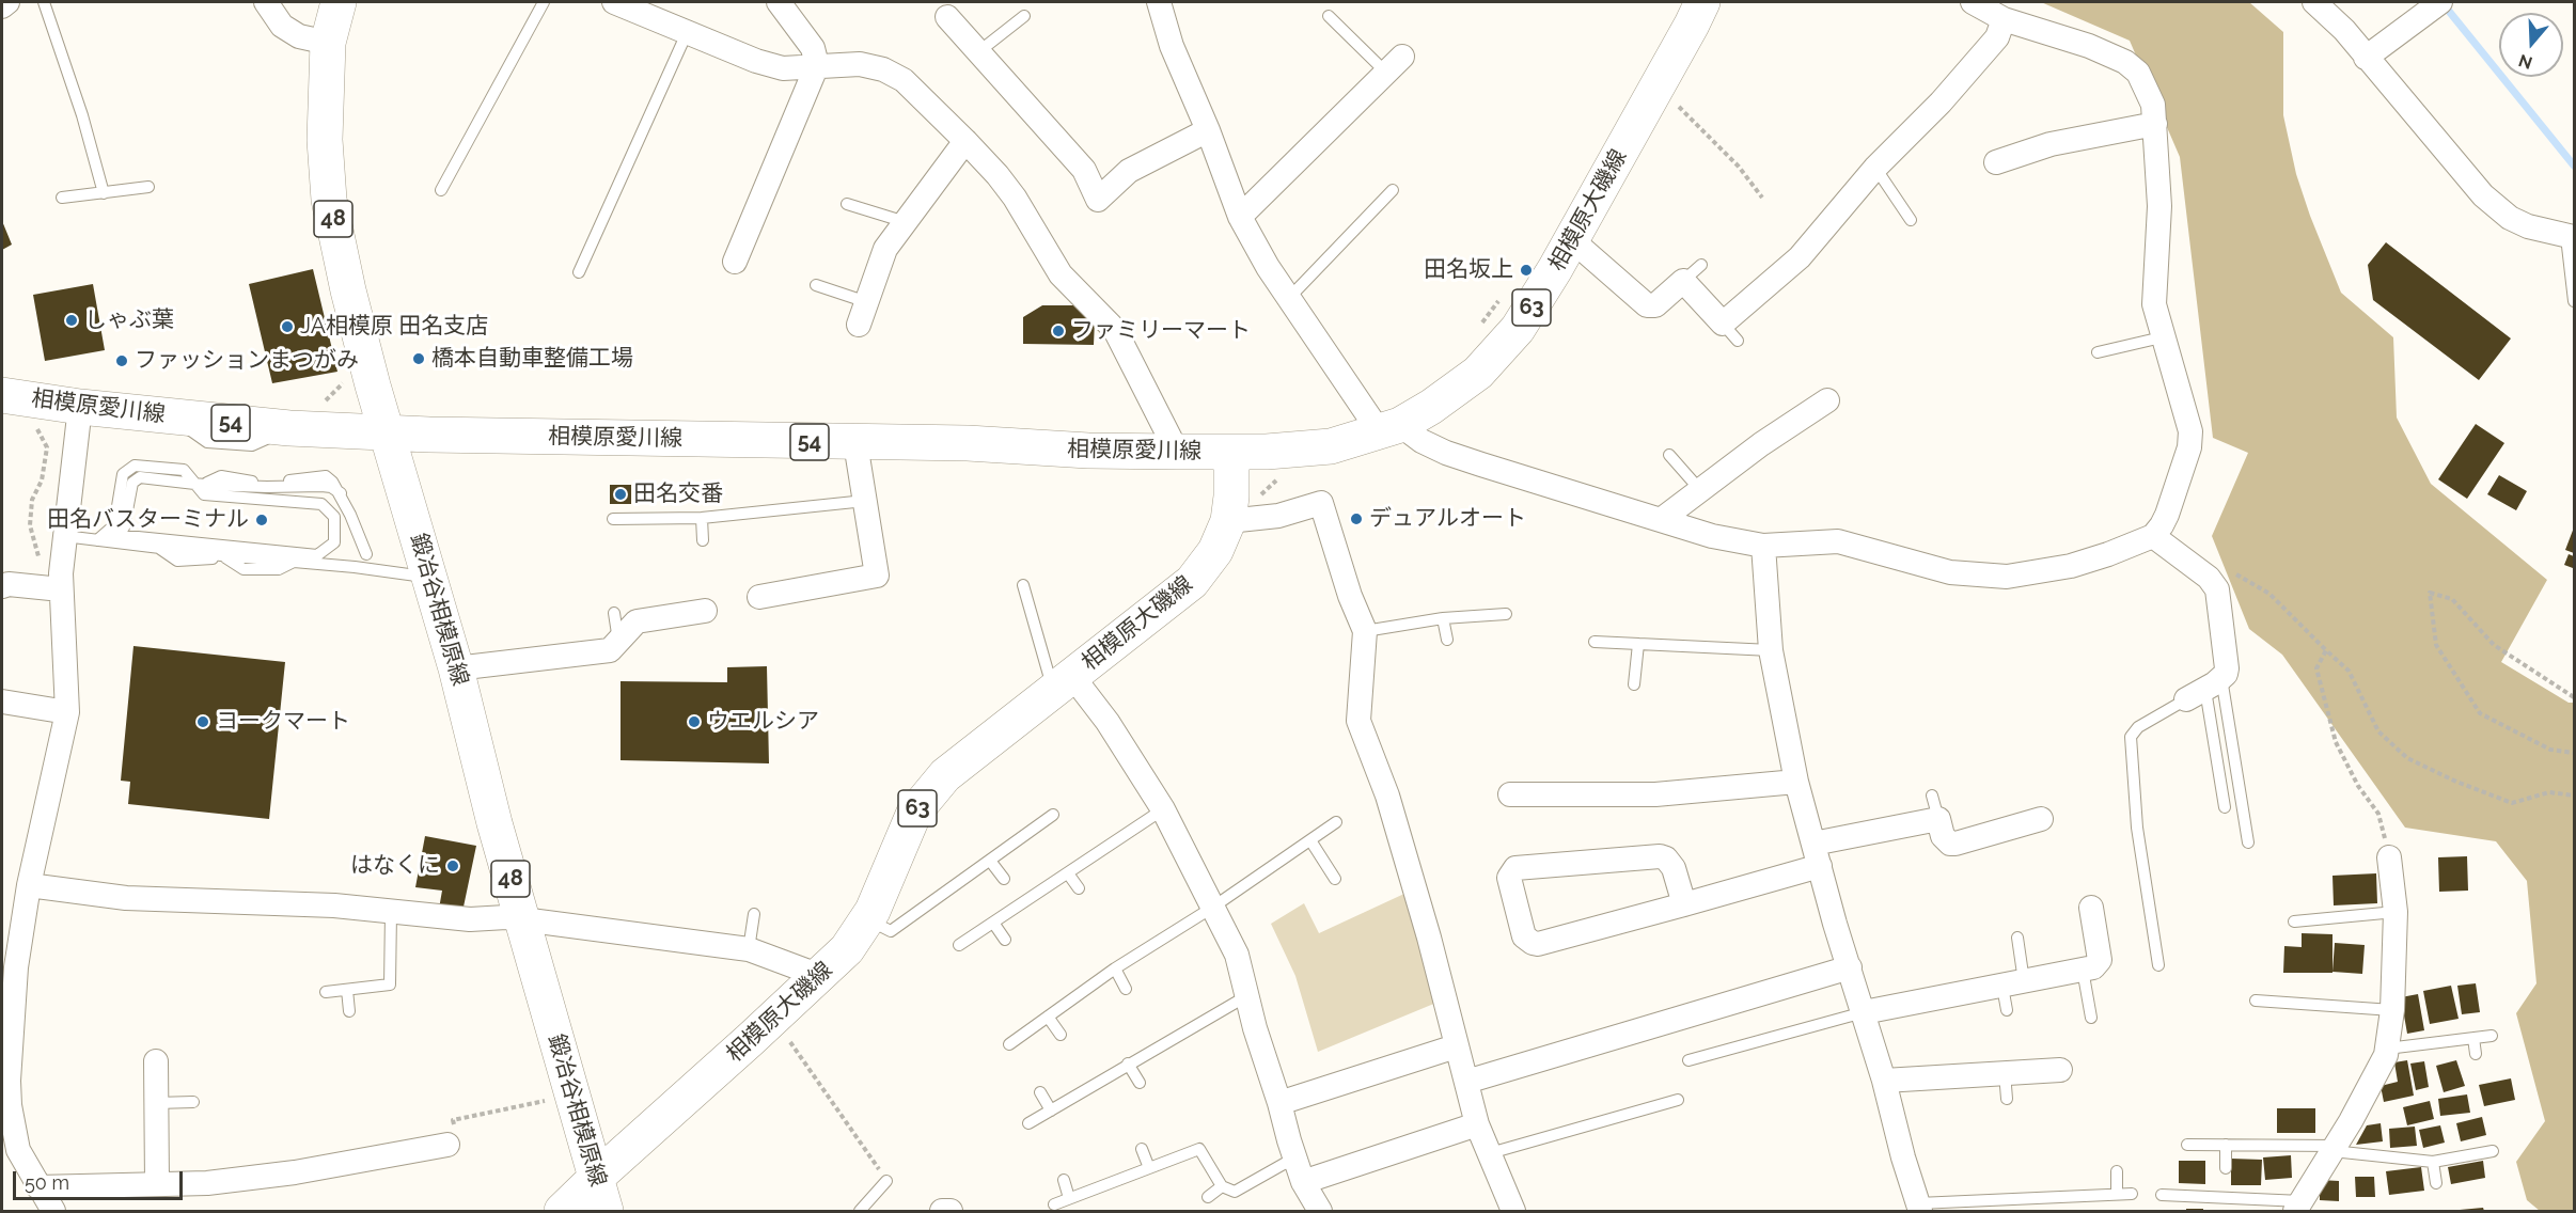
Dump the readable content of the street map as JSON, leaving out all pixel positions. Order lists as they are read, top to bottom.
{
  "streets": {
    "main road": [
      "相模原大磯線",
      "48",
      "63",
      "相模原愛川線",
      "54",
      "鍛冶谷相模原線"
    ]
  },
  "crossings": [
    ["相模原大磯線", "相模原愛川線"],
    ["相模原大磯線", "鍛冶谷相模原線"],
    ["相模原愛川線", "鍛冶谷相模原線"]
  ],
  "places": [
    "田名坂上",
    "しゃぶ葉",
    "JA相模原 田名支店",
    "ファミリーマート",
    "橋本自動車整備工場",
    "ファッションまつがみ",
    "田名交番",
    "デュアルオート",
    "田名バスターミナル",
    "ヨークマート",
    "ウエルシア",
    "はなくに"
  ],
  "scale_bar": "50 m",
  "north": "bottom"
}
